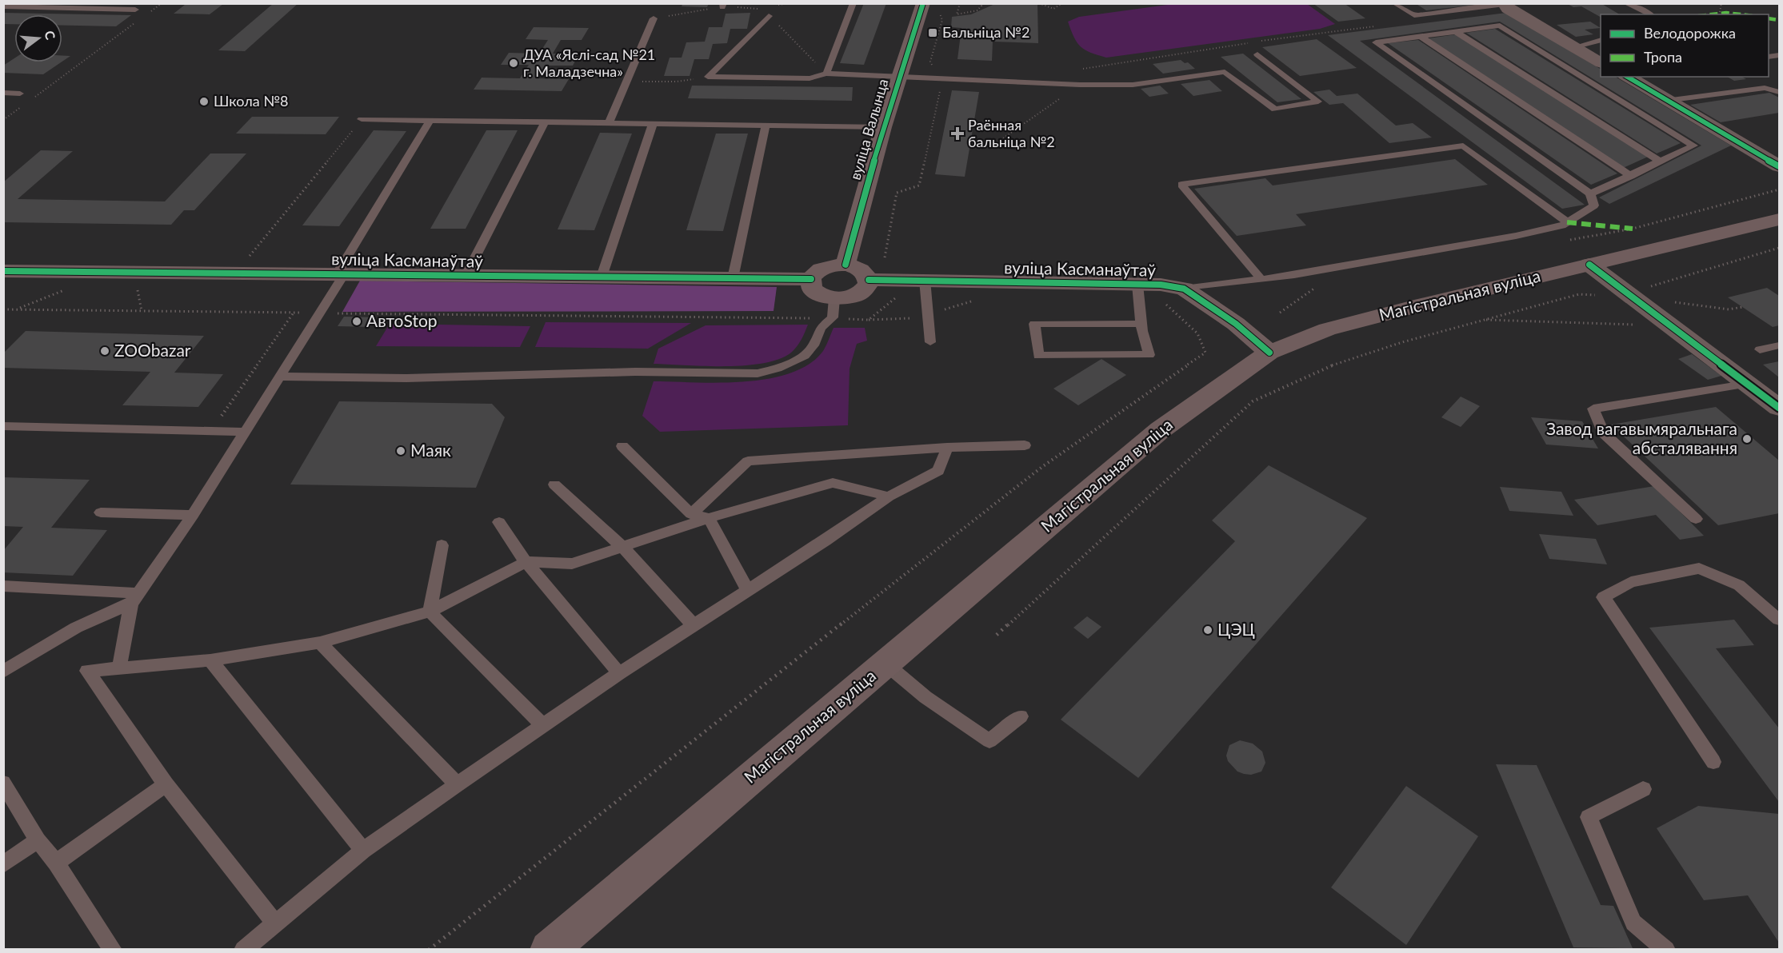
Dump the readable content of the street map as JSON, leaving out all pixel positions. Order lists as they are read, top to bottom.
{
  "streets": {
    "street": ["вуліца Валынца", "вуліца Касманаўтаў", "Магістральная вуліца"]
  },
  "crossings": [
    ["вуліца Касманаўтаў", "Магістральная вуліца"]
  ],
  "places": {
    "transit": ["Бальніца №2"],
    "other": [
      "ДУА «Яслі-сад №21 г. Маладзечна»",
      "Школа №8",
      "АвтоStop",
      "ZOObazar",
      "Завод вагавымяральнага абсталявання",
      "Маяк",
      "ЦЭЦ"
    ],
    "health": ["Раённая бальніца №2"]
  },
  "legend": ["Велодорожка", "Тропа"],
  "north": "right"
}
